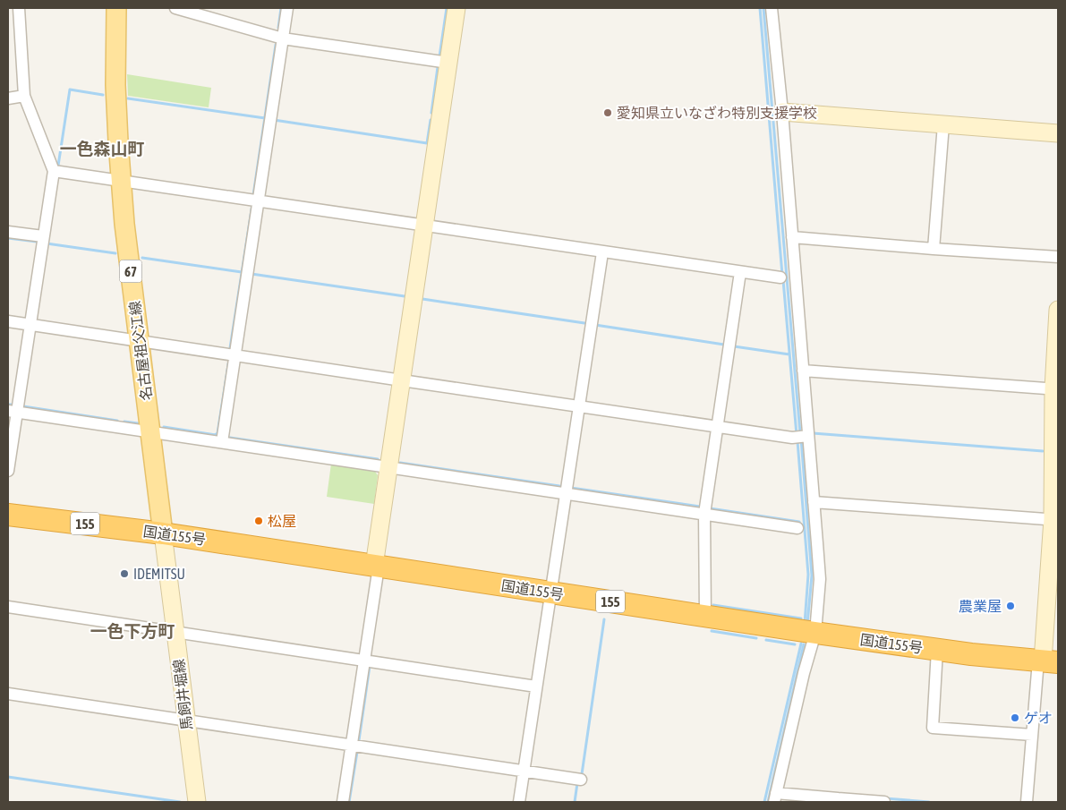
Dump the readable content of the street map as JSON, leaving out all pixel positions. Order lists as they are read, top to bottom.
{
  "streets": {
    "highway": ["155", "国道155号"],
    "main road": ["67", "名古屋祖父江線"],
    "street": ["馬飼井堀線"]
  },
  "crossings": [
    ["名古屋祖父江線", "国道155号"],
    ["名古屋祖父江線", "馬飼井堀線"],
    ["国道155号", "馬飼井堀線"]
  ],
  "districts": ["一色森山町", "一色下方町"],
  "places": [
    "愛知県立いなざわ特別支援学校",
    "松屋",
    "IDEMITSU",
    "農業屋",
    "ゲオ"
  ]
}
